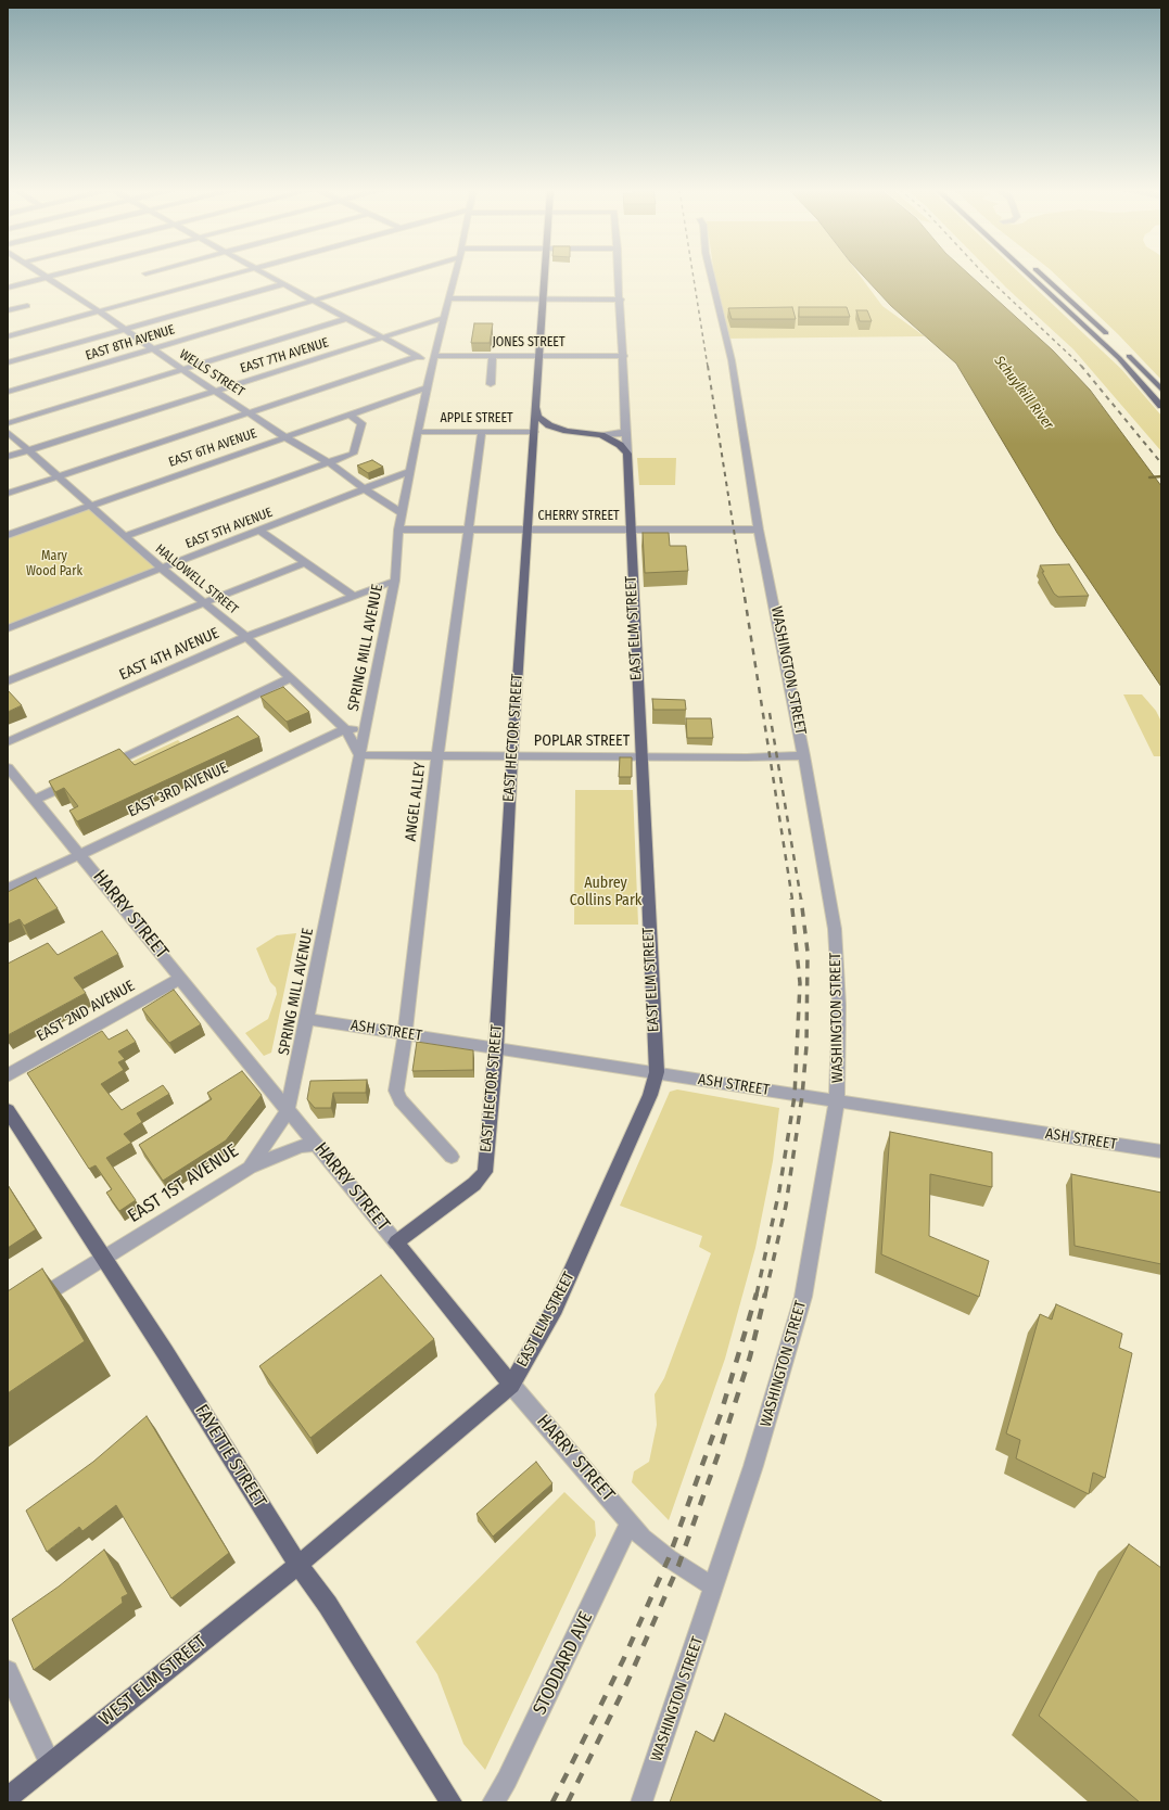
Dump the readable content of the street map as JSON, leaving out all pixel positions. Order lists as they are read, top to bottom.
{
  "streets": {
    "main road": [
      "EAST ELM STREET",
      "EAST HECTOR STREET",
      "HARRY STREET",
      "FAYETTE STREET",
      "WEST ELM STREET"
    ],
    "street": [
      "EAST 8TH AVENUE",
      "JONES STREET",
      "EAST 7TH AVENUE",
      "WELLS STREET",
      "APPLE STREET",
      "EAST 6TH AVENUE",
      "CHERRY STREET",
      "EAST 5TH AVENUE",
      "HALLOWELL STREET",
      "SPRING MILL AVENUE",
      "EAST 4TH AVENUE",
      "WASHINGTON STREET",
      "POPLAR STREET",
      "EAST 3RD AVENUE",
      "ANGEL ALLEY",
      "EAST 2ND AVENUE",
      "ASH STREET",
      "EAST 1ST AVENUE",
      "STODDARD AVE"
    ]
  },
  "crossings": [
    ["EAST 8TH AVENUE", "WELLS STREET"],
    ["JONES STREET", "EAST ELM STREET"],
    ["JONES STREET", "SPRING MILL AVENUE"],
    ["JONES STREET", "EAST HECTOR STREET"],
    ["EAST 7TH AVENUE", "WELLS STREET"],
    ["EAST 7TH AVENUE", "HALLOWELL STREET"],
    ["EAST 7TH AVENUE", "SPRING MILL AVENUE"],
    ["WELLS STREET", "EAST 6TH AVENUE"],
    ["WELLS STREET", "EAST 5TH AVENUE"],
    ["WELLS STREET", "SPRING MILL AVENUE"],
    ["APPLE STREET", "SPRING MILL AVENUE"],
    ["APPLE STREET", "EAST HECTOR STREET"],
    ["APPLE STREET", "ANGEL ALLEY"],
    ["EAST 6TH AVENUE", "HALLOWELL STREET"],
    ["EAST 6TH AVENUE", "SPRING MILL AVENUE"],
    ["CHERRY STREET", "EAST ELM STREET"],
    ["CHERRY STREET", "SPRING MILL AVENUE"],
    ["CHERRY STREET", "WASHINGTON STREET"],
    ["CHERRY STREET", "EAST HECTOR STREET"],
    ["CHERRY STREET", "ANGEL ALLEY"],
    ["EAST 5TH AVENUE", "HALLOWELL STREET"],
    ["EAST 5TH AVENUE", "SPRING MILL AVENUE"],
    ["HALLOWELL STREET", "SPRING MILL AVENUE"],
    ["HALLOWELL STREET", "EAST 4TH AVENUE"],
    ["HALLOWELL STREET", "POPLAR STREET"],
    ["HALLOWELL STREET", "EAST 3RD AVENUE"],
    ["EAST ELM STREET", "POPLAR STREET"],
    ["EAST ELM STREET", "HARRY STREET"],
    ["EAST ELM STREET", "ASH STREET"],
    ["EAST ELM STREET", "FAYETTE STREET"],
    ["EAST ELM STREET", "WEST ELM STREET"],
    ["SPRING MILL AVENUE", "EAST 4TH AVENUE"],
    ["SPRING MILL AVENUE", "POPLAR STREET"],
    ["SPRING MILL AVENUE", "EAST 3RD AVENUE"],
    ["SPRING MILL AVENUE", "HARRY STREET"],
    ["SPRING MILL AVENUE", "ASH STREET"],
    ["SPRING MILL AVENUE", "EAST 1ST AVENUE"],
    ["WASHINGTON STREET", "POPLAR STREET"],
    ["WASHINGTON STREET", "HARRY STREET"],
    ["WASHINGTON STREET", "ASH STREET"],
    ["EAST HECTOR STREET", "POPLAR STREET"],
    ["EAST HECTOR STREET", "HARRY STREET"],
    ["EAST HECTOR STREET", "ASH STREET"],
    ["POPLAR STREET", "ANGEL ALLEY"],
    ["EAST 3RD AVENUE", "HARRY STREET"],
    ["ANGEL ALLEY", "ASH STREET"],
    ["HARRY STREET", "EAST 2ND AVENUE"],
    ["HARRY STREET", "EAST 1ST AVENUE"],
    ["HARRY STREET", "STODDARD AVE"],
    ["EAST 1ST AVENUE", "FAYETTE STREET"],
    ["FAYETTE STREET", "WEST ELM STREET"]
  ],
  "water": ["Schuylkill River"],
  "parks": ["Mary Wood Park", "Aubrey Collins Park"]
}
